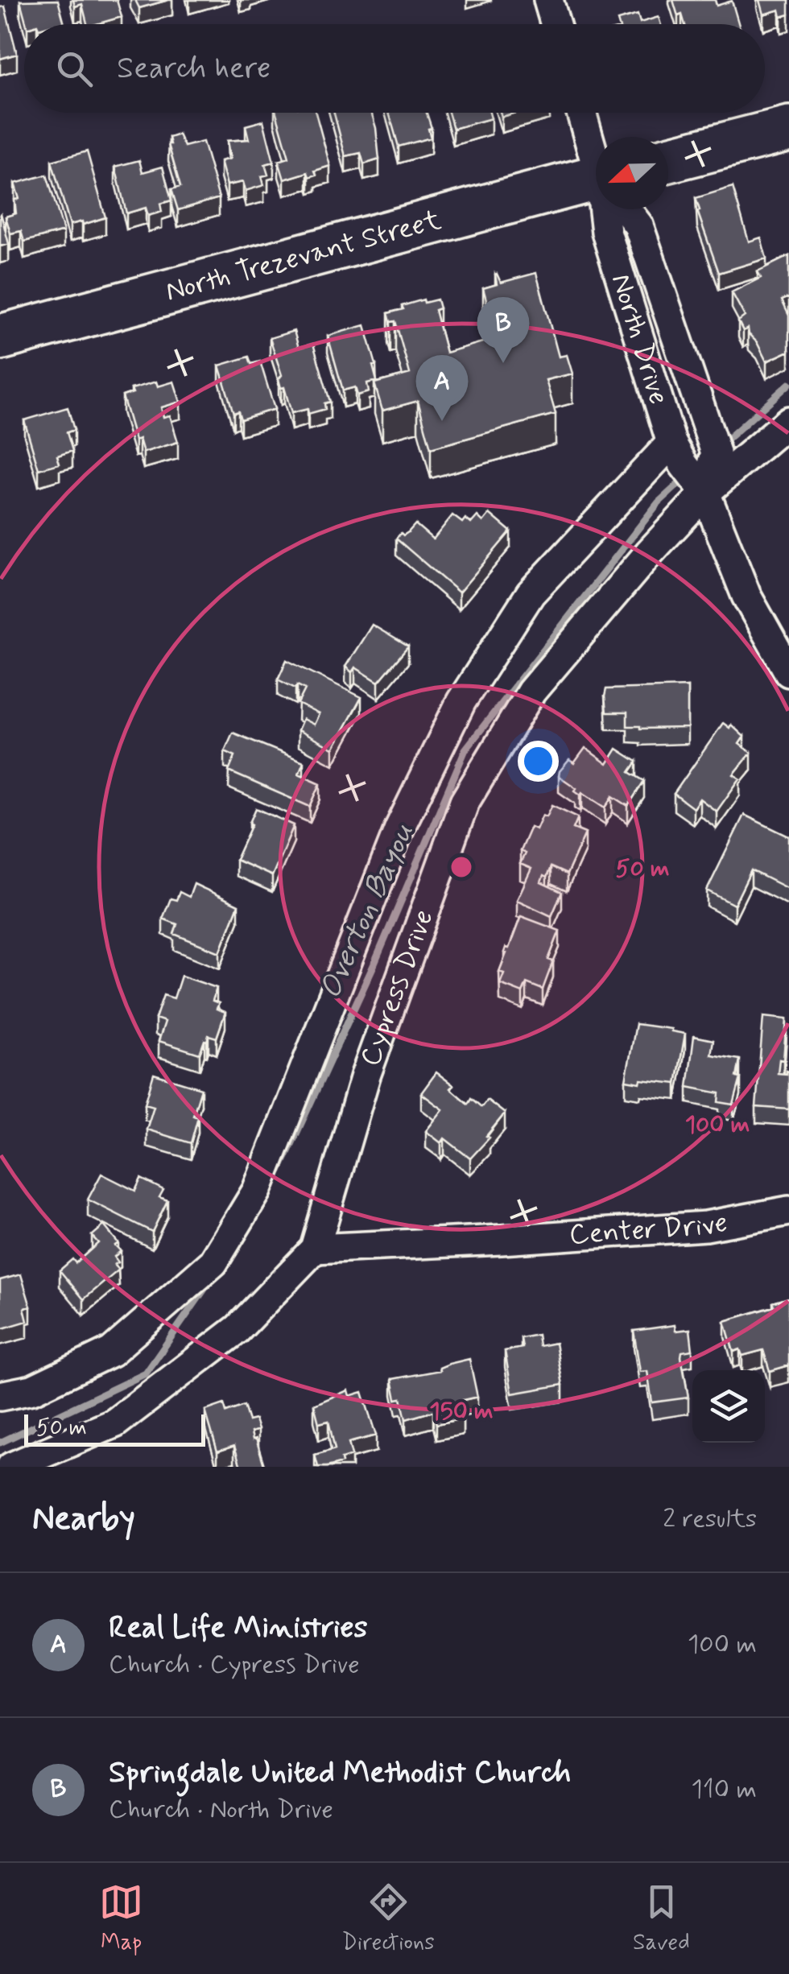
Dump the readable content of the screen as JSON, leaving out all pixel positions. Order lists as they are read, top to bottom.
{
  "streets": {
    "main road": ["North Trezevant Street"],
    "street": ["North Drive", "Cypress Drive", "Center Drive"]
  },
  "crossings": [
    ["North Drive", "Cypress Drive"],
    ["Cypress Drive", "Center Drive"]
  ],
  "water": ["Overton Bayou"],
  "scale_bar": "50 m",
  "north": "left",
  "page": {
    "search": "Search here",
    "pins": ["B", "A"],
    "scale": "50 m",
    "heading": ["Nearby", "2 results"],
    "list": [
      {
        "mark": "A",
        "name": "Real Life Ministries",
        "note": "Church · Cypress Drive",
        "value": "100 m"
      },
      {
        "mark": "B",
        "name": "Springdale United Methodist Church",
        "note": "Church · North Drive",
        "value": "110 m"
      }
    ],
    "nav": ["Map", "Directions", "Saved"]
  },
  "rings": ["50 m", "100 m", "150 m"]
}
